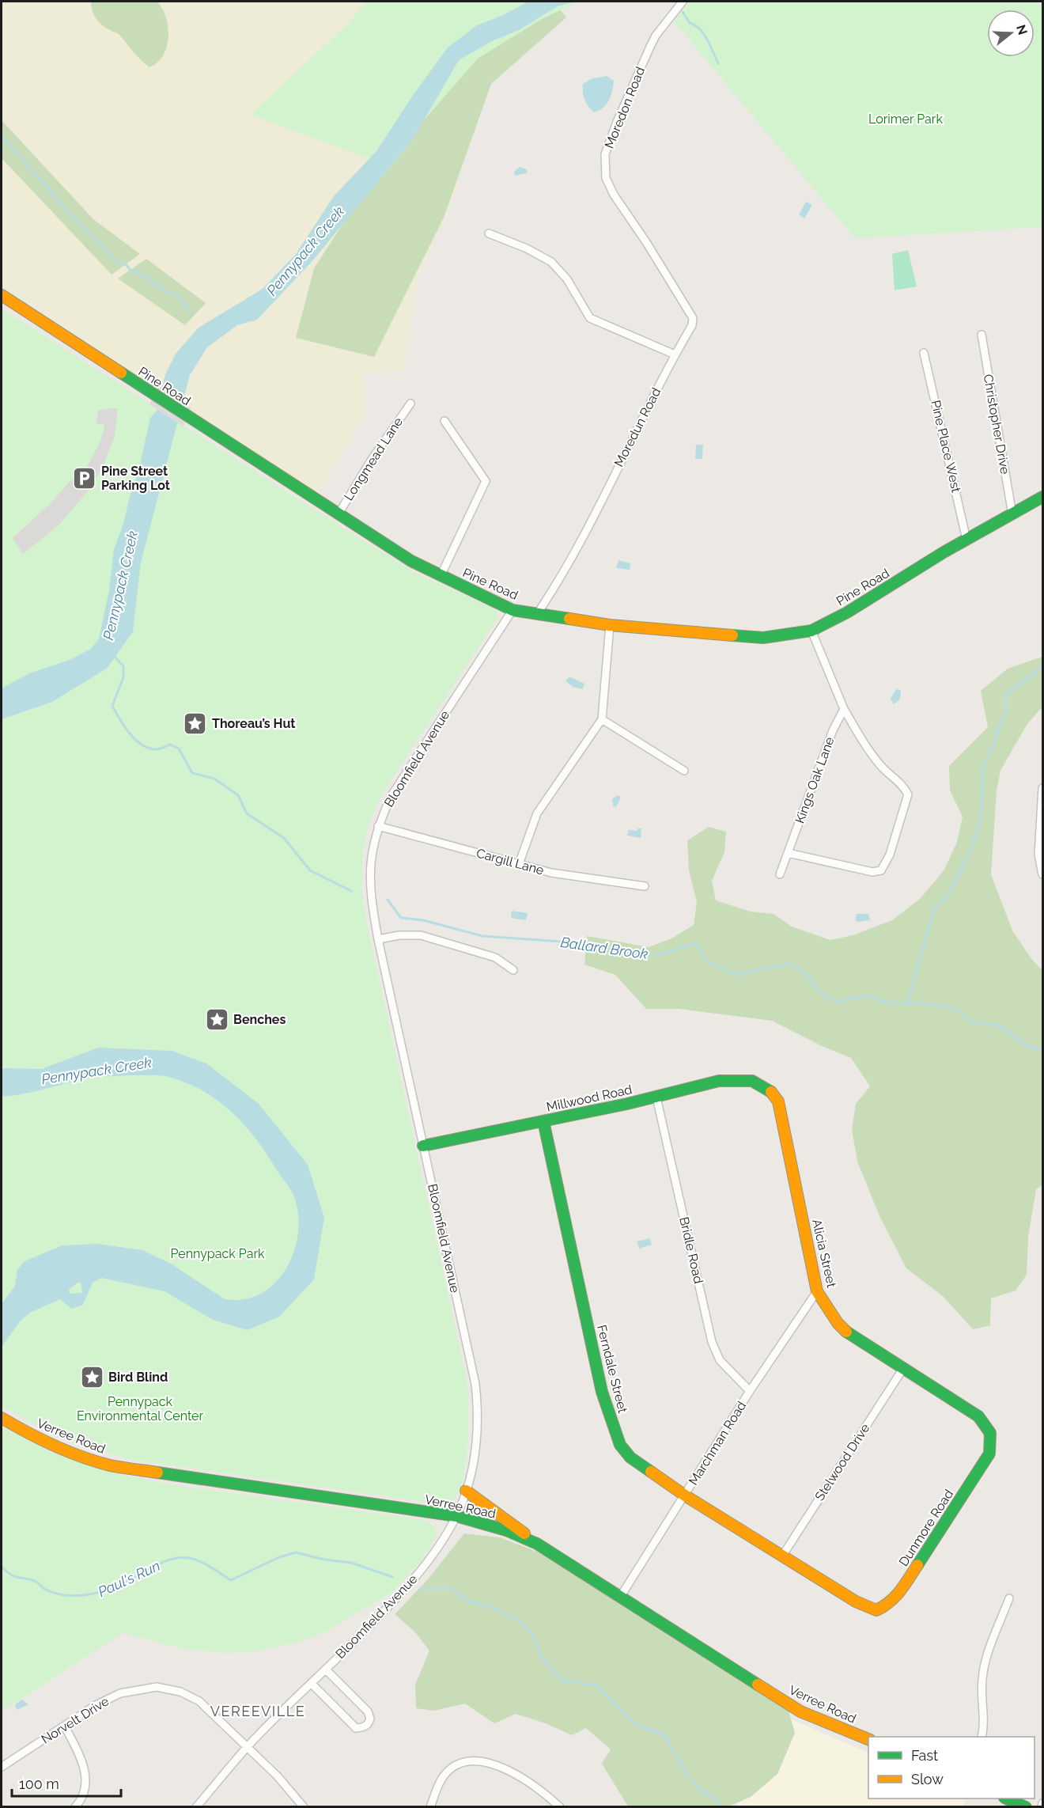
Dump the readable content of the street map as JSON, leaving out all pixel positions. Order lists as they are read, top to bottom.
{
  "streets": {
    "street": [
      "Moredon Road",
      "Pine Road",
      "Christopher Drive",
      "Moredun Road",
      "Pine Place West",
      "Longmead Lane",
      "Bloomfield Avenue",
      "Kings Oak Lane",
      "Cargill Lane",
      "Millwood Road",
      "Bridle Road",
      "Alicia Street",
      "Ferndale Street",
      "Verree Road",
      "Marchman Road",
      "Stelwood Drive",
      "Dunmore Road",
      "Norvelt Drive"
    ]
  },
  "crossings": [
    ["Moredon Road", "Moredun Road"],
    ["Pine Road", "Christopher Drive"],
    ["Pine Road", "Moredun Road"],
    ["Pine Road", "Pine Place West"],
    ["Pine Road", "Longmead Lane"],
    ["Pine Road", "Bloomfield Avenue"],
    ["Bloomfield Avenue", "Cargill Lane"],
    ["Bloomfield Avenue", "Millwood Road"],
    ["Bloomfield Avenue", "Verree Road"],
    ["Bloomfield Avenue", "Norvelt Drive"],
    ["Millwood Road", "Bridle Road"],
    ["Millwood Road", "Alicia Street"],
    ["Millwood Road", "Ferndale Street"],
    ["Bridle Road", "Marchman Road"],
    ["Alicia Street", "Marchman Road"],
    ["Alicia Street", "Stelwood Drive"],
    ["Alicia Street", "Dunmore Road"],
    ["Ferndale Street", "Marchman Road"],
    ["Ferndale Street", "Stelwood Drive"],
    ["Ferndale Street", "Dunmore Road"],
    ["Verree Road", "Marchman Road"]
  ],
  "districts": ["VEREEVILLE"],
  "water": ["Pennypack Creek", "Ballard Brook", "Paul's Run"],
  "parks": ["Lorimer Park", "Pennypack Park", "Pennypack Environmental Center"],
  "places": {
    "parking": ["Pine Street Parking Lot"],
    "place": ["Thoreau’s Hut", "Benches", "Bird Blind"]
  },
  "legend": ["Fast", "Slow"],
  "scale_bar": "100 m",
  "north": "right"
}
